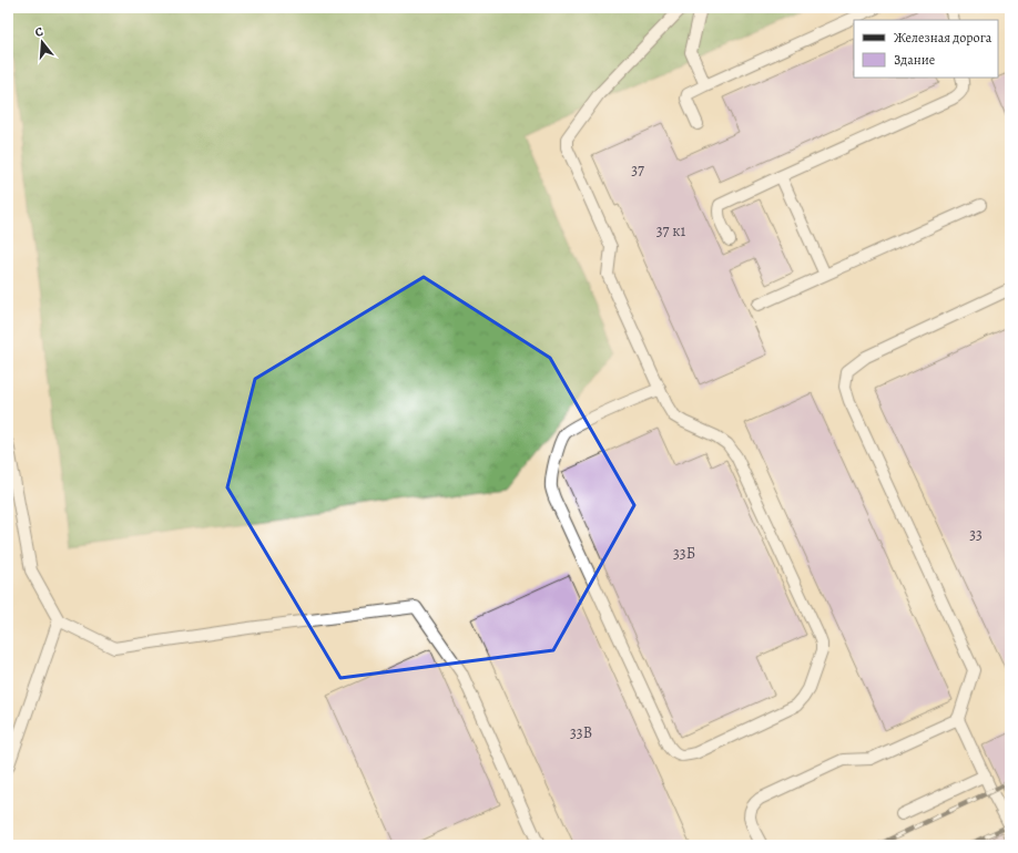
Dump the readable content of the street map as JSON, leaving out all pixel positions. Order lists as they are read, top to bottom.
{
  "house_numbers": [
    "37",
    "37 к1",
    "33",
    "33Б",
    "33В"
  ],
  "legend": ["Железная дорога", "Здание"],
  "north": "top"
}
